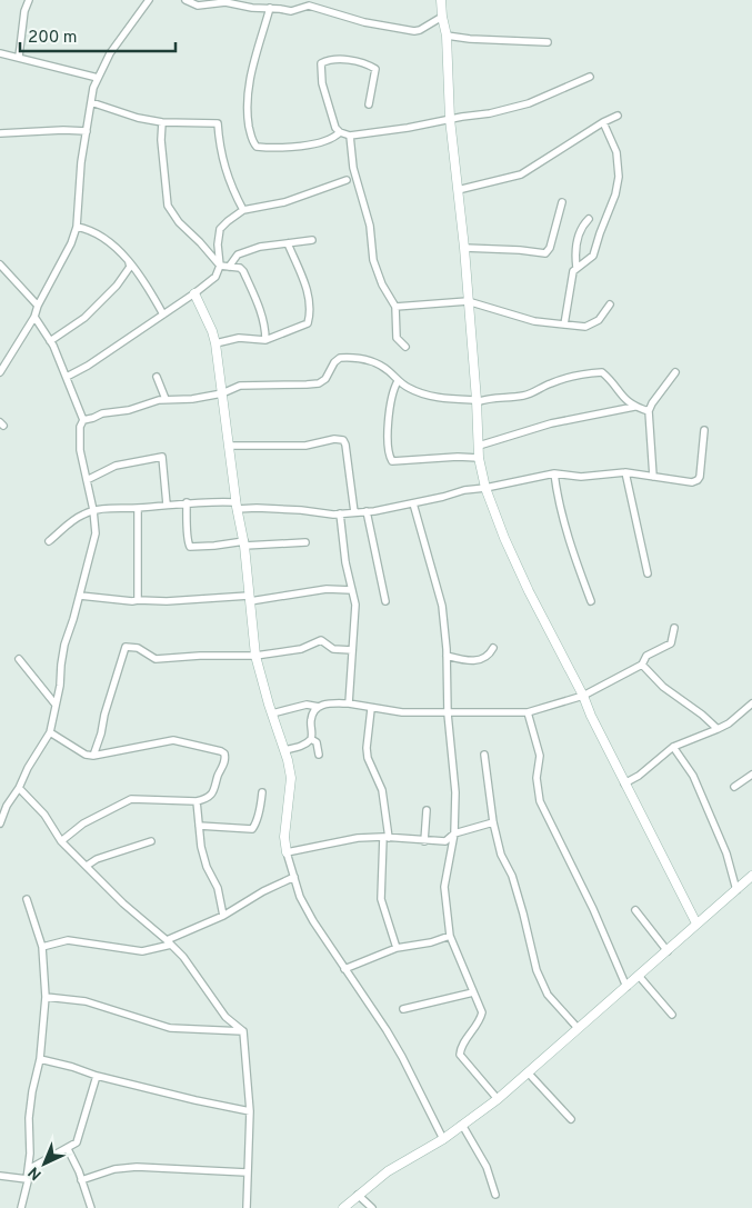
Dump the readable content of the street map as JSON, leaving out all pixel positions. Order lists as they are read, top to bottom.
{
  "scale_bar": "200 m",
  "north": "bottom left"
}
